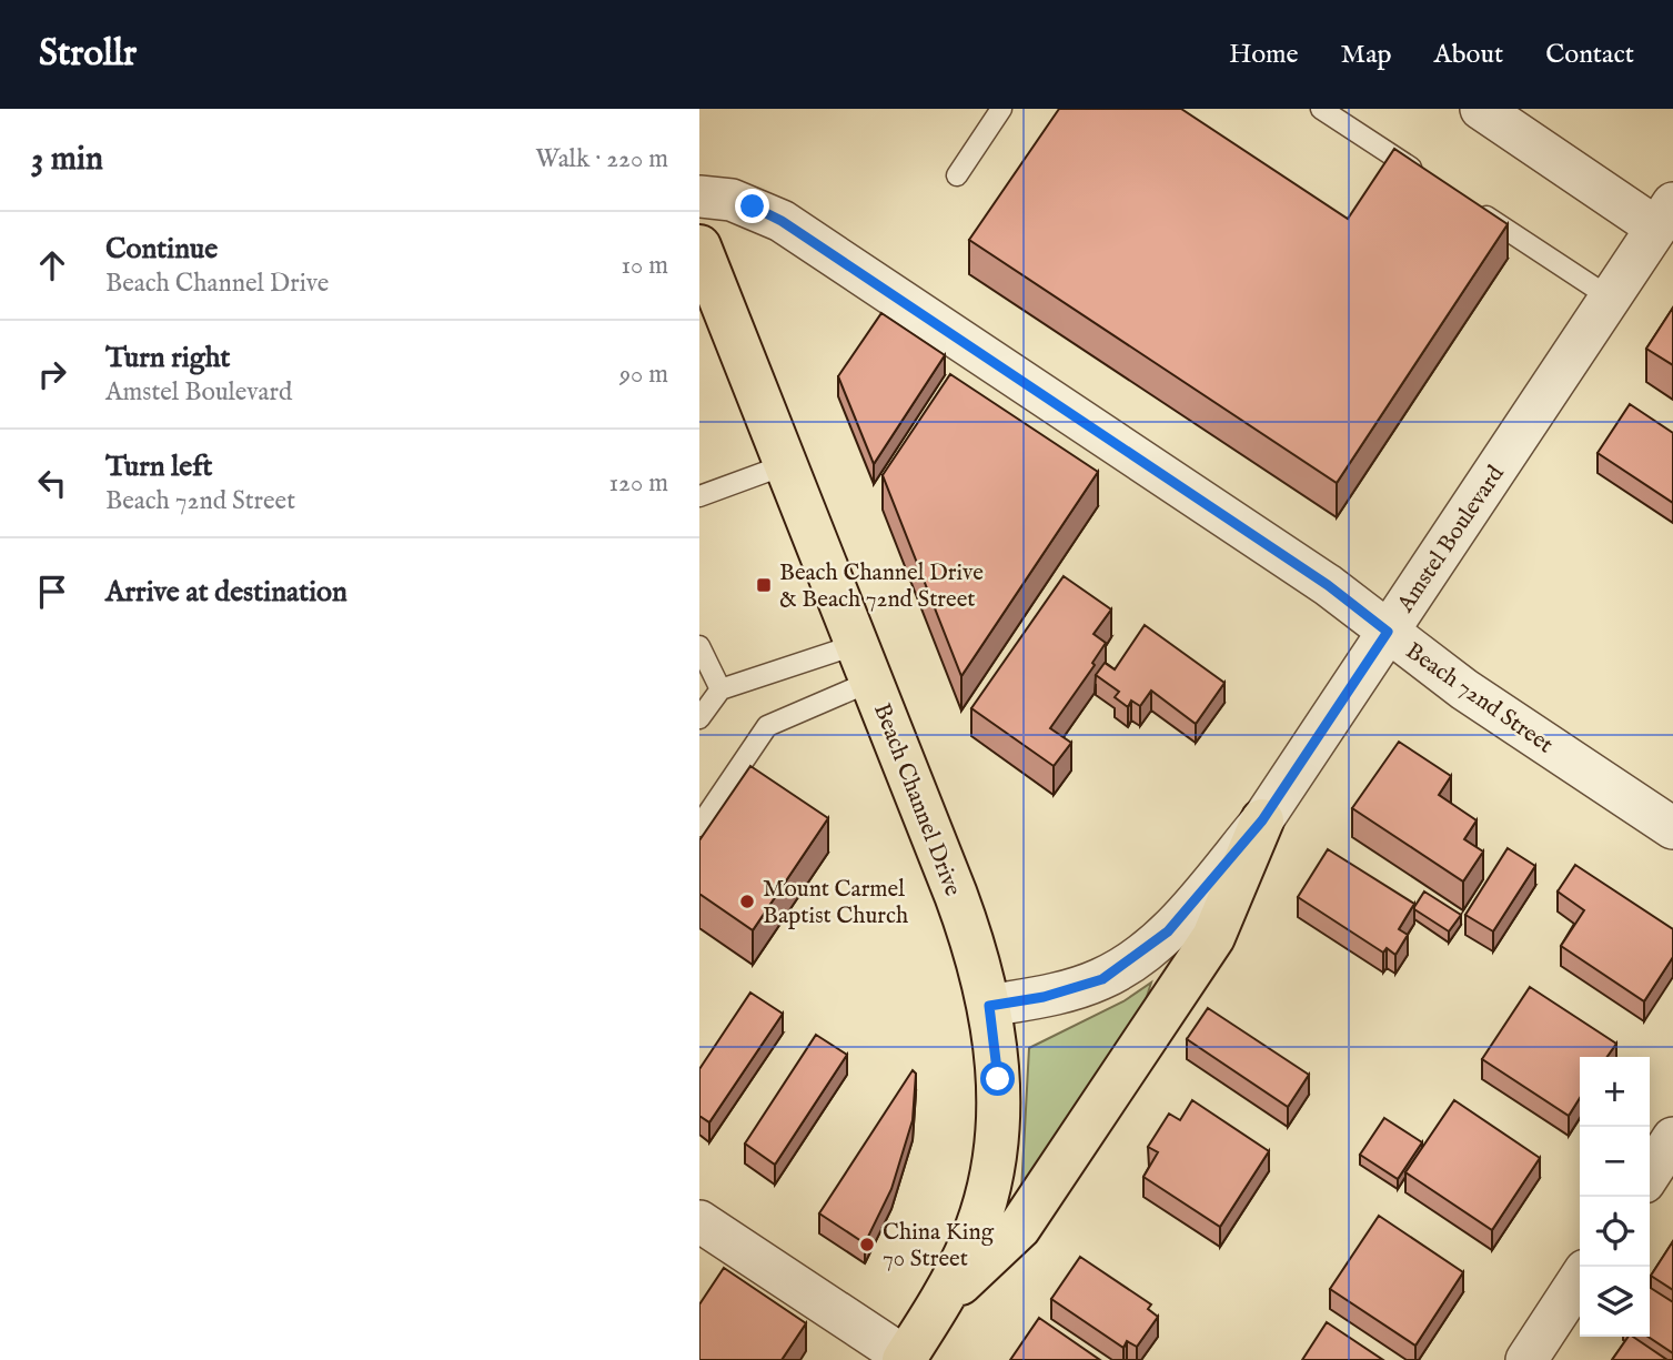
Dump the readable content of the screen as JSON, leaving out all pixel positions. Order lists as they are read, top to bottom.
{
  "streets": {
    "main road": ["Beach Channel Drive"],
    "street": ["Amstel Boulevard", "Beach 72nd Street"]
  },
  "crossings": [
    ["Amstel Boulevard", "Beach 72nd Street"],
    ["Amstel Boulevard", "Beach Channel Drive"]
  ],
  "places": {
    "transit": ["Beach Channel Drive & Beach 72nd Street"],
    "other": ["Mount Carmel Baptist Church", "China King 70 Street"]
  },
  "page": {
    "header": "Strollr",
    "nav": [
      "Home",
      "Map",
      "About",
      "Contact"
    ],
    "heading": ["3 min", "Walk · 220 m"],
    "list": [
      ["Continue", "Beach Channel Drive", "10 m"],
      ["Turn right", "Amstel Boulevard", "90 m"],
      ["Turn left", "Beach 72nd Street", "120 m"],
      "Arrive at destination"
    ],
    "map_buttons": ["+", "−"]
  }
}
